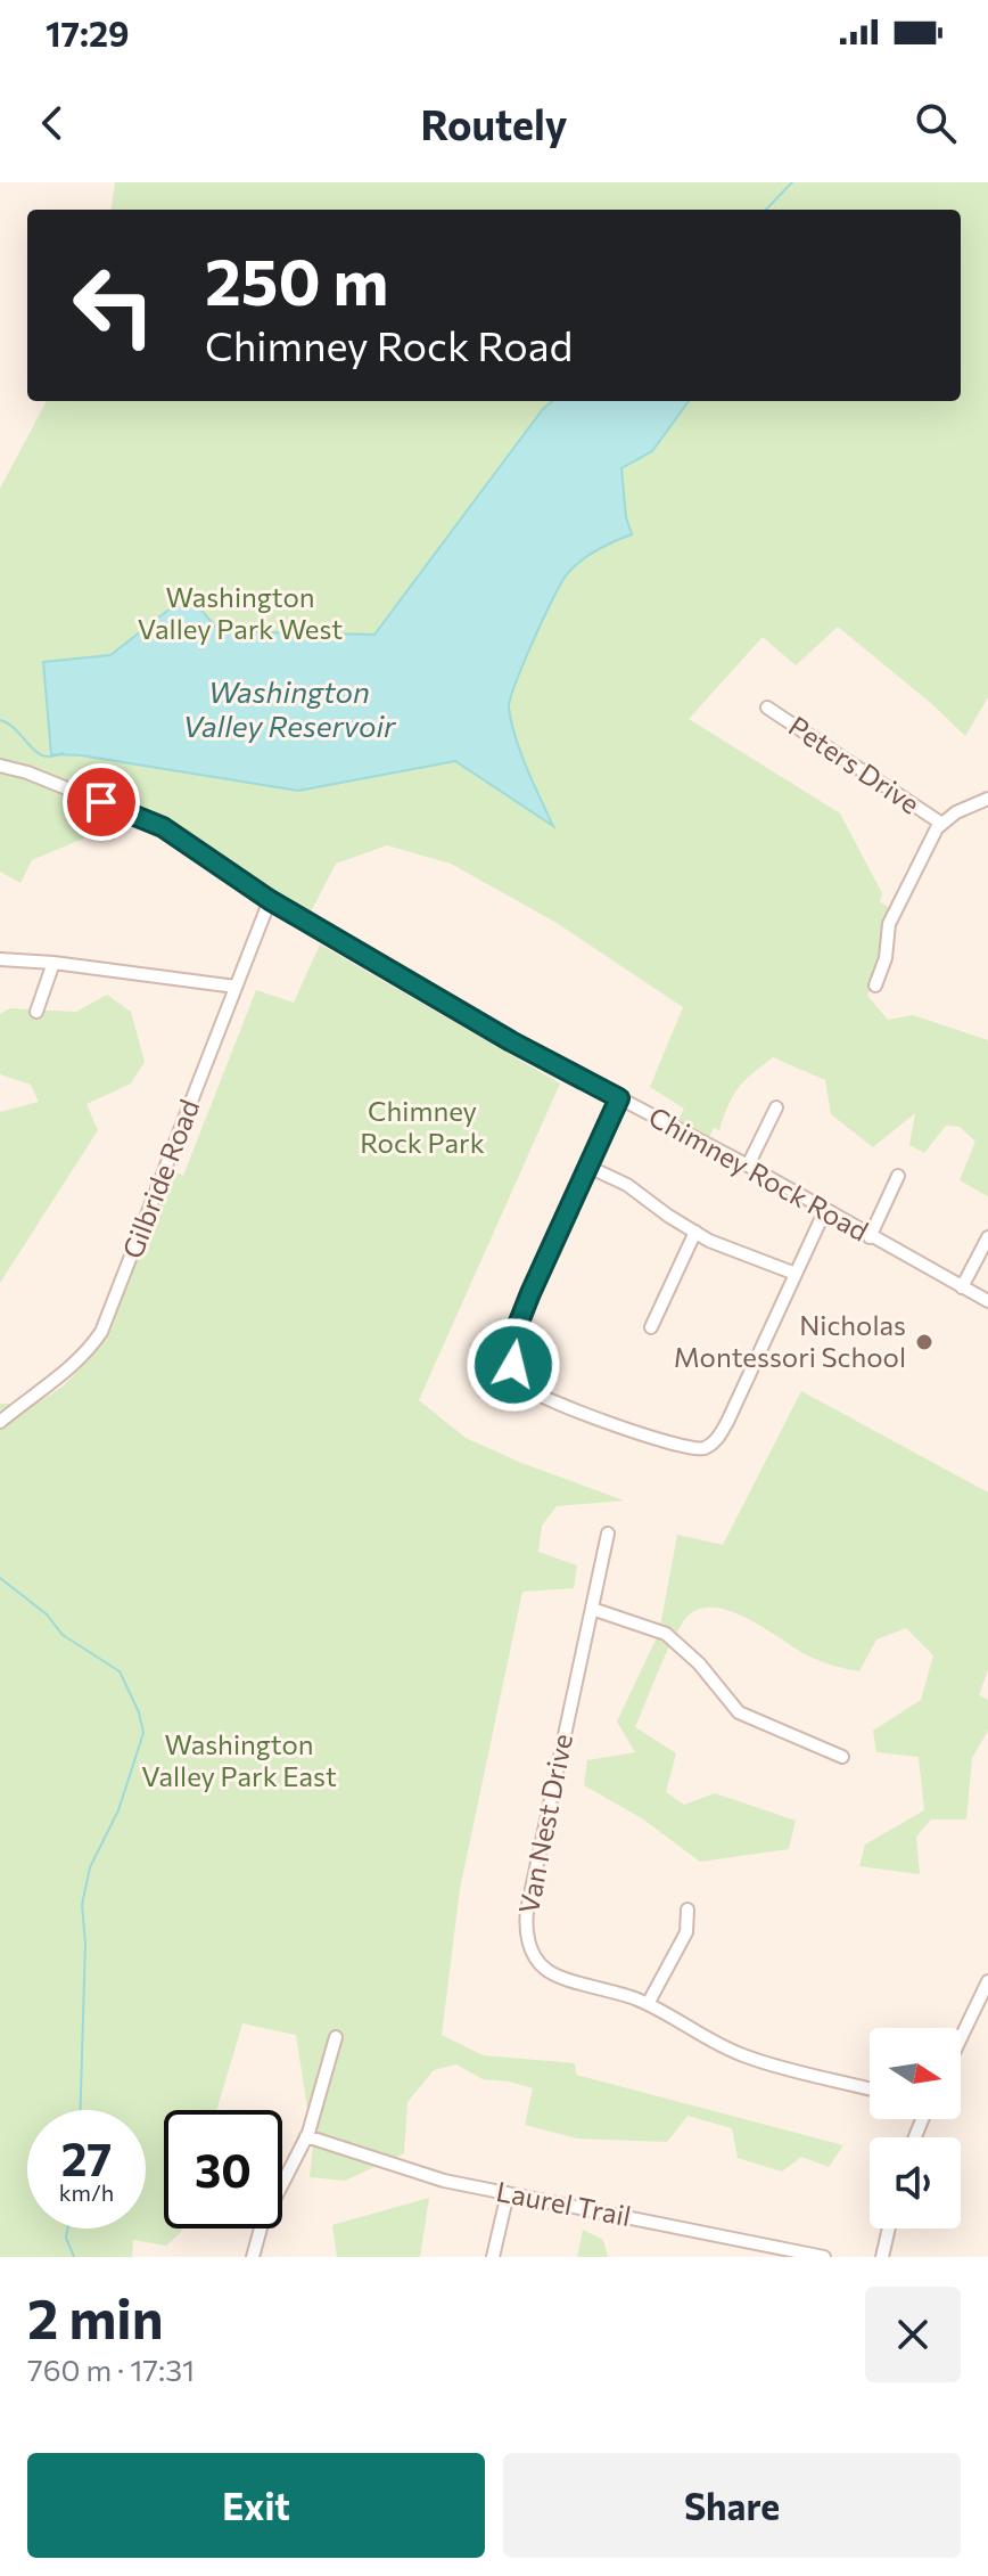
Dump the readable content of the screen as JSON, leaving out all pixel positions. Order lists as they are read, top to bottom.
{
  "streets": {
    "street": [
      "Peters Drive",
      "Chimney Rock Road",
      "Gilbride Road",
      "Van Nest Drive",
      "Laurel Trail"
    ]
  },
  "crossings": [
    ["Chimney Rock Road", "Gilbride Road"]
  ],
  "water": ["Washington Valley Reservoir"],
  "parks": ["Washington Valley Park West", "Chimney Rock Park", "Washington Valley Park East"],
  "places": ["Nicholas Montessori School"],
  "north": "right",
  "page": {
    "status": "17:29",
    "header": "Routely",
    "turn": ["250 m", "Chimney Rock Road"],
    "speed": "27 km/h",
    "limit": "30",
    "heading": ["2 min", "760 m · 17:31"],
    "buttons": ["Exit", "Share"]
  }
}
